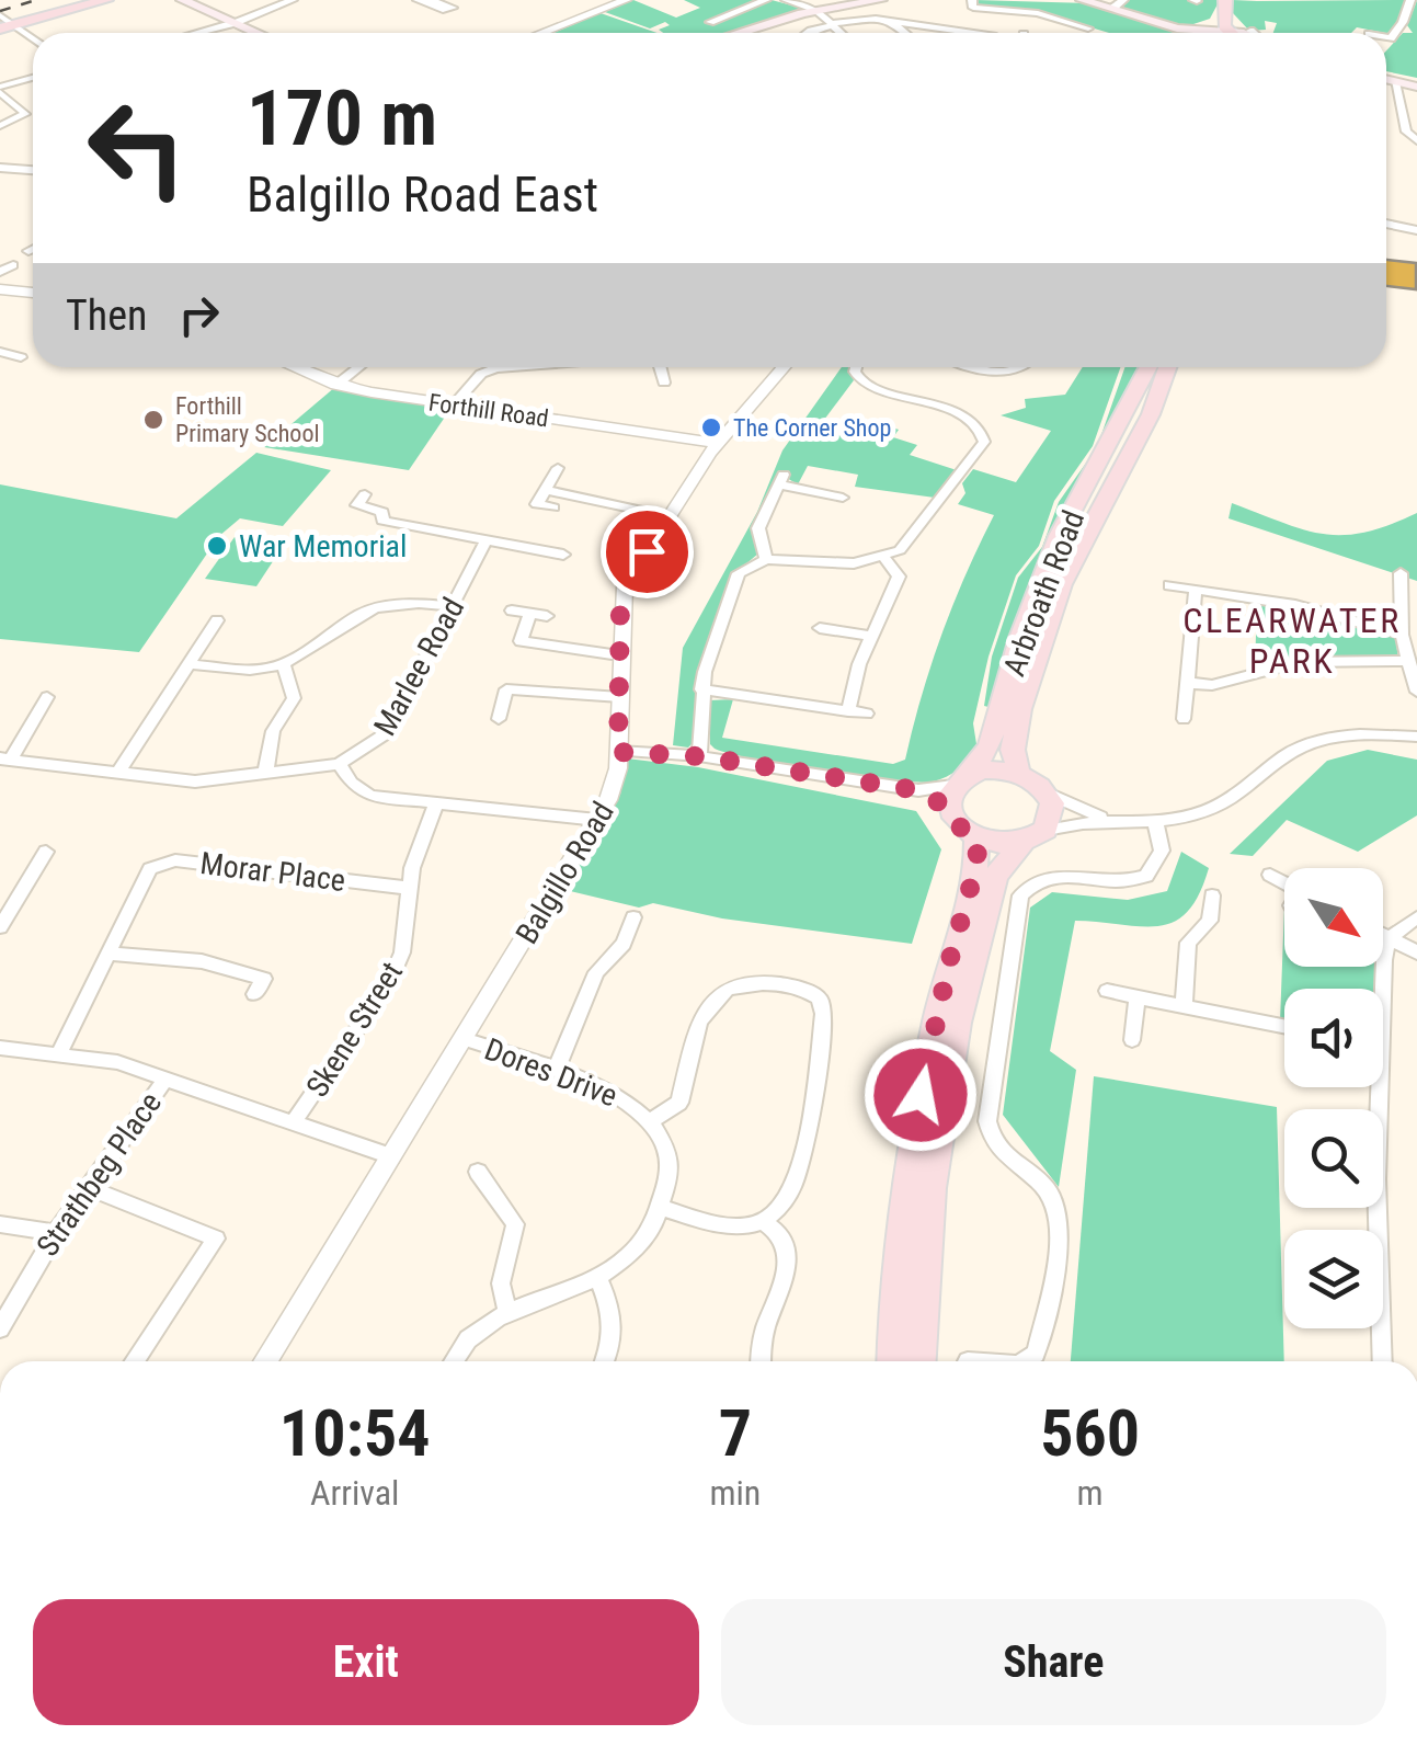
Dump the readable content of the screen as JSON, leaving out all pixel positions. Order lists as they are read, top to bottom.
{
  "streets": {
    "main road": ["Arbroath Road"],
    "street": [
      "Forthill Road",
      "Marlee Road",
      "Morar Place",
      "Balgillo Road",
      "Skene Street",
      "Dores Drive",
      "Strathbeg Place"
    ]
  },
  "crossings": [
    ["Forthill Road", "Balgillo Road"],
    ["Morar Place", "Skene Street"],
    ["Balgillo Road", "Dores Drive"]
  ],
  "districts": ["CLEARWATER PARK"],
  "places": ["Forthill Primary School", "The Corner Shop", "War Memorial"],
  "north": "bottom right",
  "page": {
    "turn": ["170 m", "Balgillo Road East"],
    "then": "Then",
    "eta": [
      "10:54",
      "Arrival",
      "7",
      "min",
      "560",
      "m"
    ],
    "buttons": ["Exit", "Share"]
  }
}
